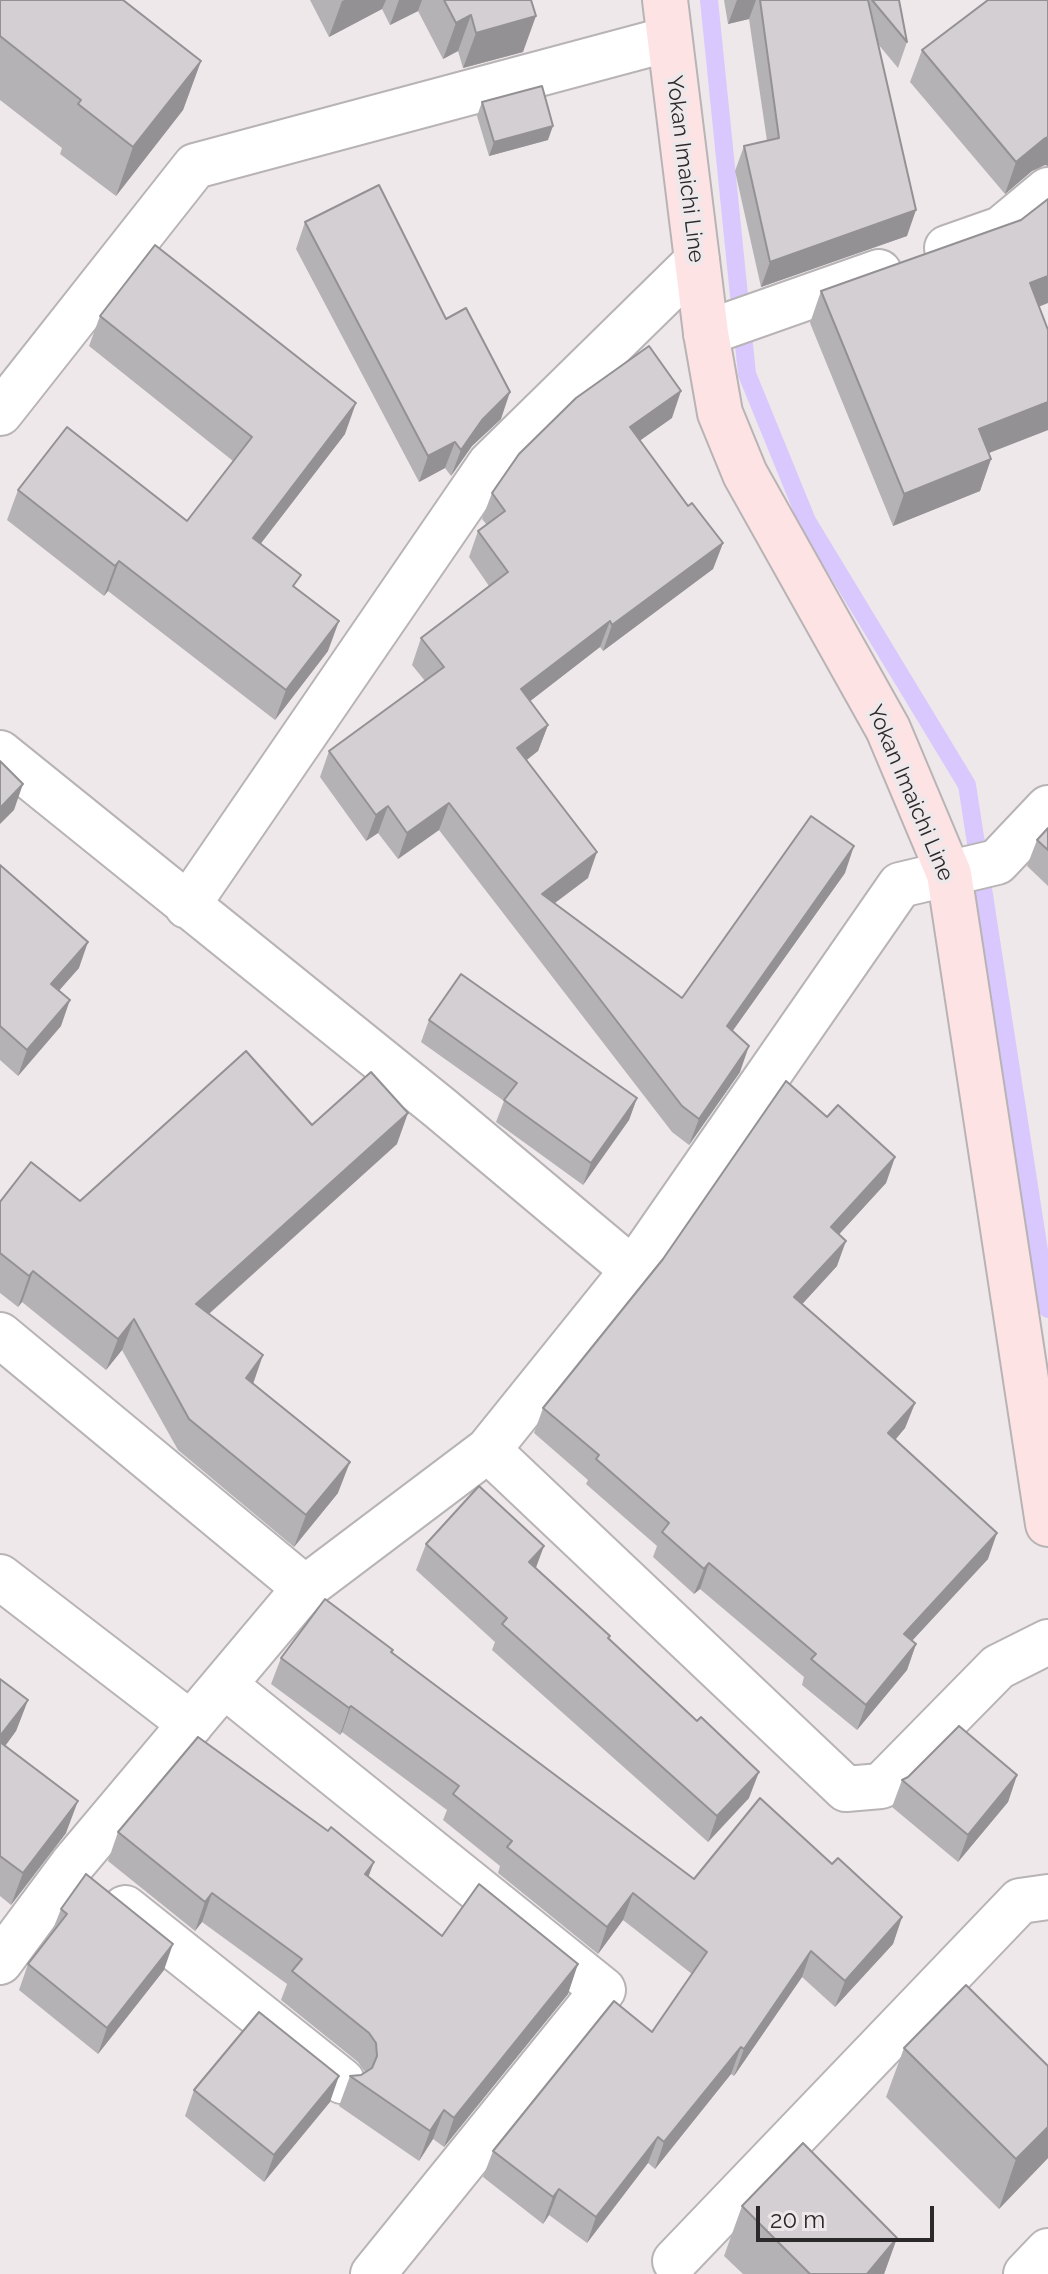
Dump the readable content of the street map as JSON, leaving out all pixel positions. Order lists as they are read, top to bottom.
{
  "streets": {
    "main road": ["Yokan Imaichi Line"]
  },
  "scale_bar": "20 m"
}
